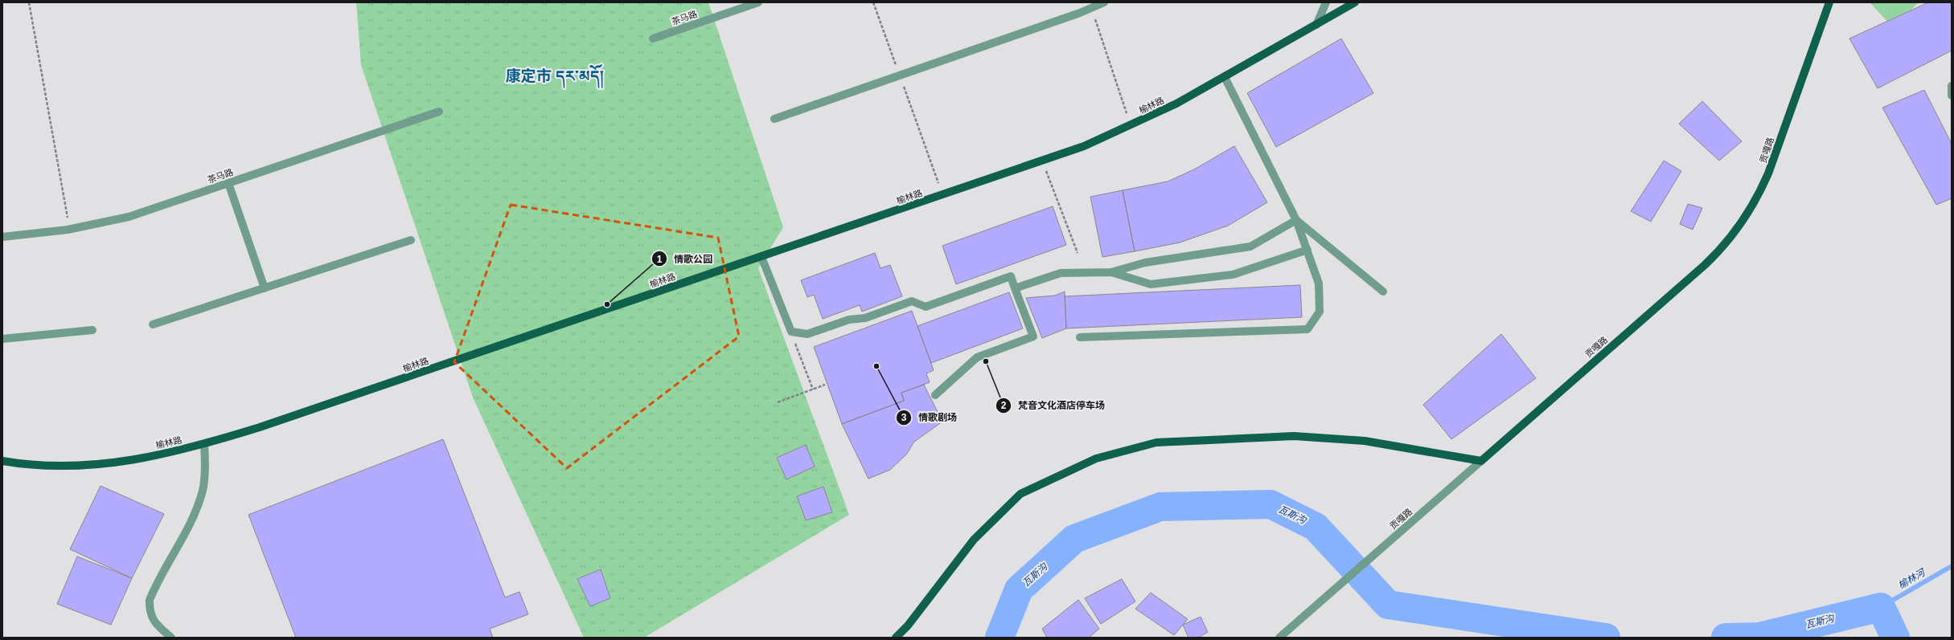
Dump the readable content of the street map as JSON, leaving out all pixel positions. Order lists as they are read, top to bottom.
{
  "streets": {
    "main road": ["榆林路", "贡嘎路"],
    "street": ["茶马路"]
  },
  "districts": ["康定市 དར་མདོ།"],
  "water": ["瓦斯沟", "榆林河"],
  "places": ["情歌公园", "梵音文化酒店停车场", "情歌剧场"]
}
